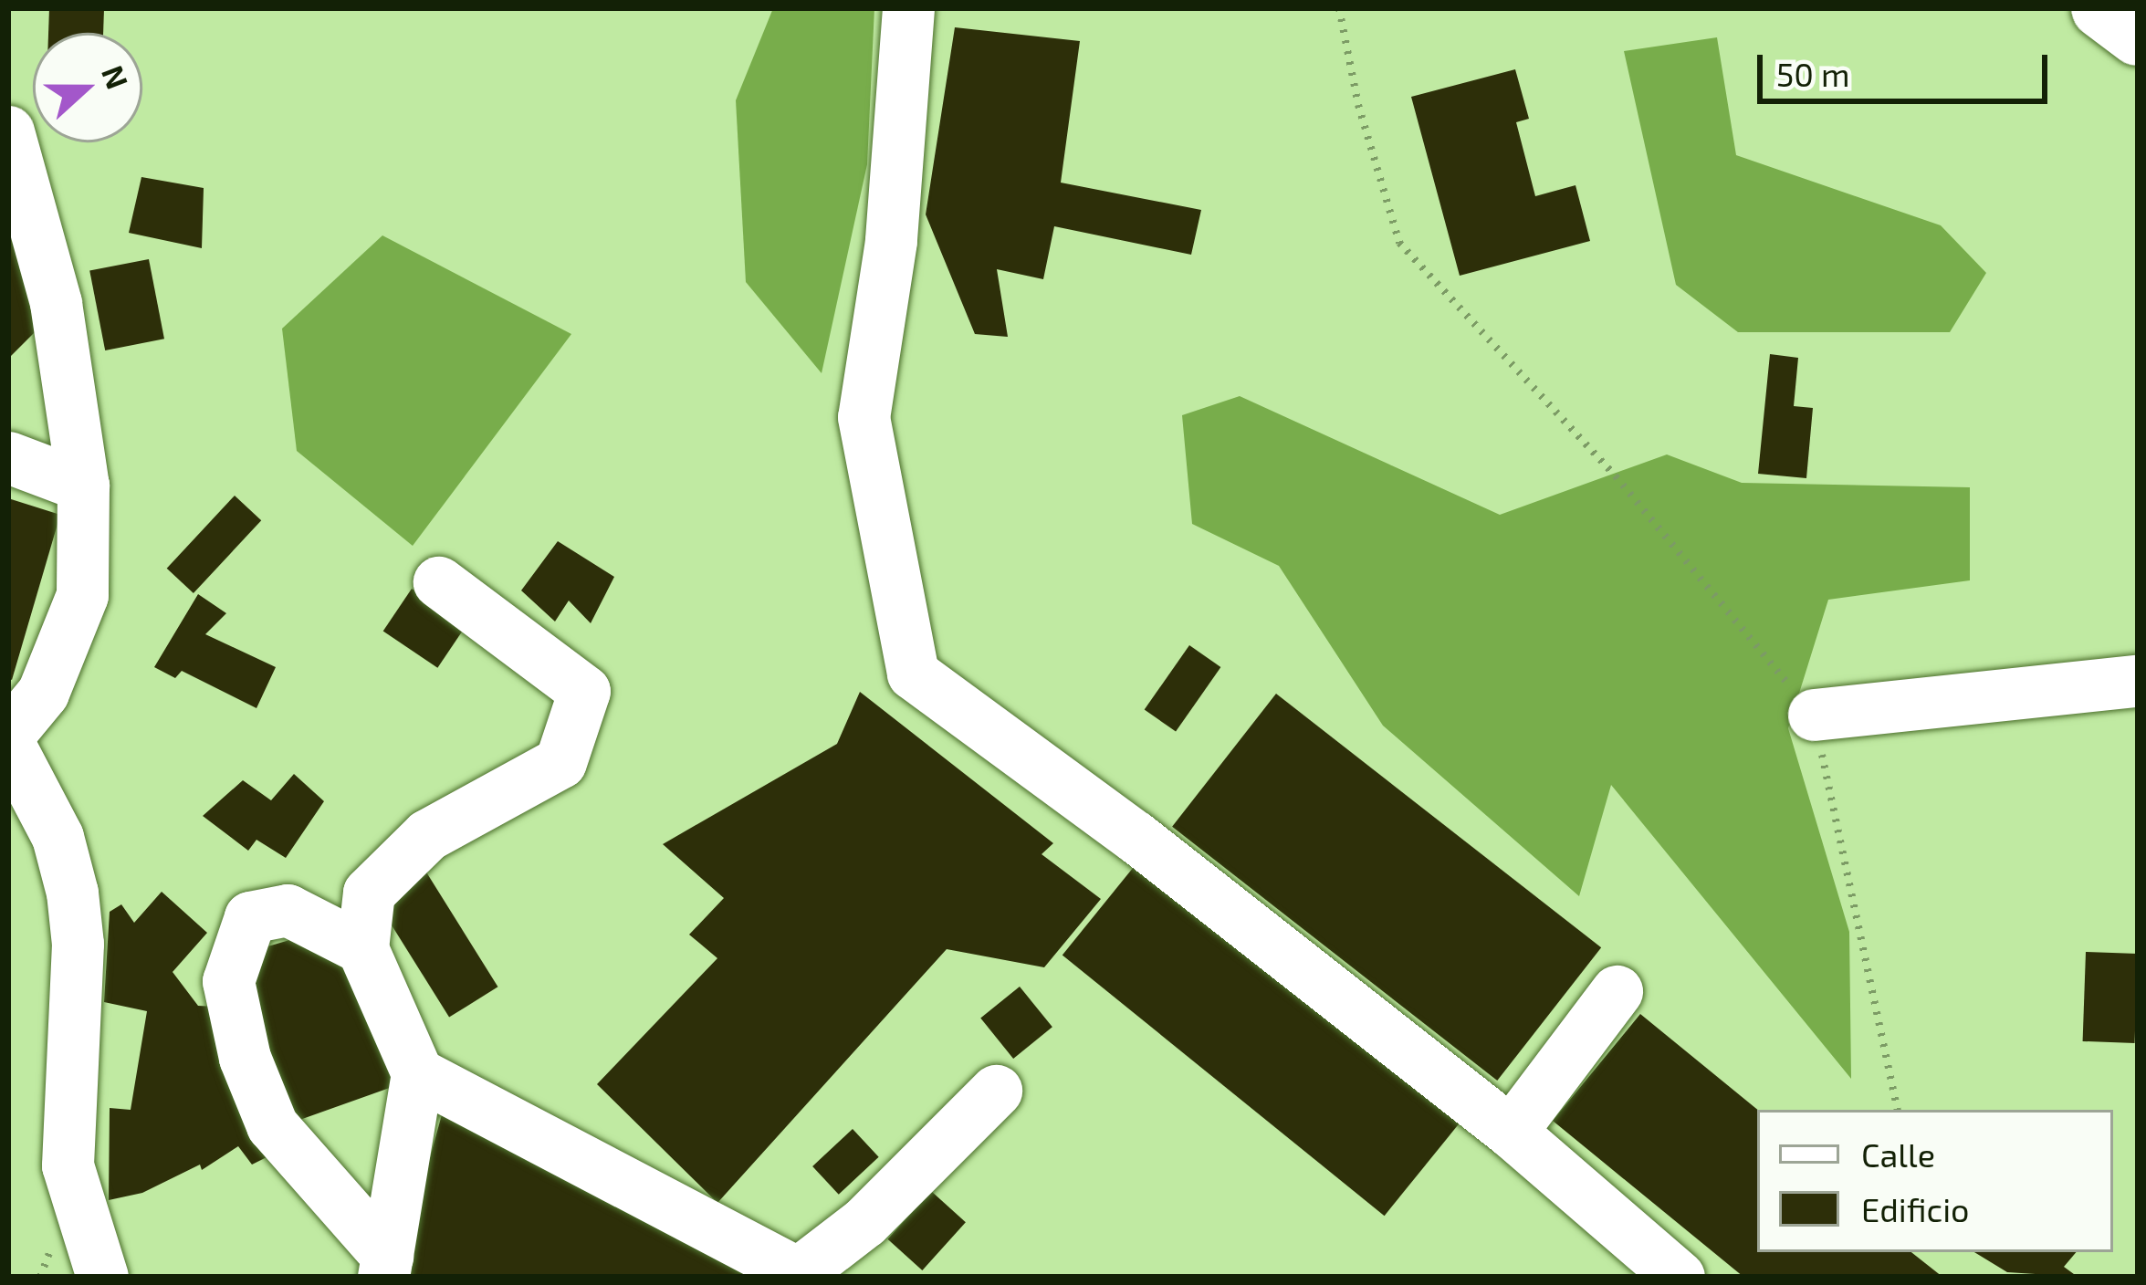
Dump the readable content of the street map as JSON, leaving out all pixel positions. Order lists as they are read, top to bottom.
{
  "legend": ["Calle", "Edificio"],
  "scale_bar": "50 m",
  "north": "right"
}
